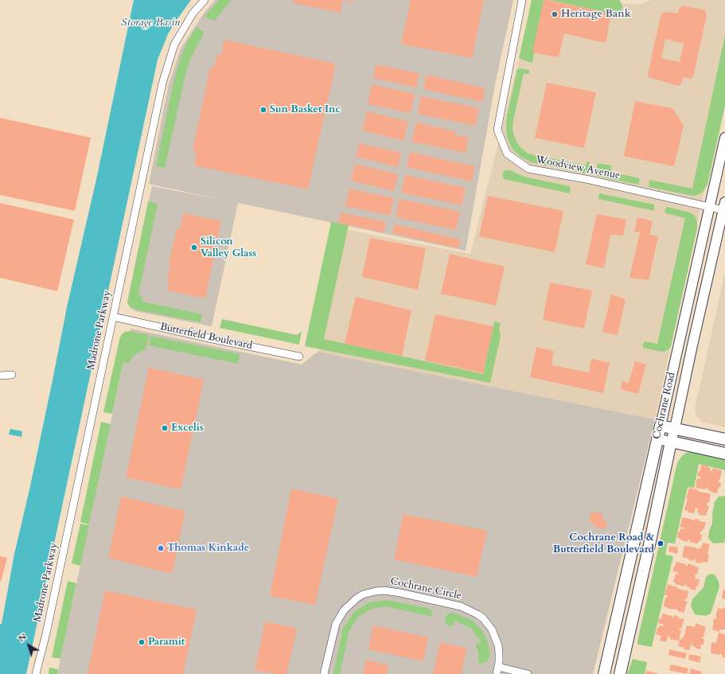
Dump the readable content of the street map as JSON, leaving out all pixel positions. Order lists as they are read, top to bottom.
{
  "streets": {
    "main road": ["Cochrane Road"],
    "street": [
      "Woodview Avenue",
      "Madrone Parkway",
      "Butterfield Boulevard",
      "Cochrane Circle"
    ]
  },
  "crossings": [
    ["Woodview Avenue", "Cochrane Road"],
    ["Madrone Parkway", "Butterfield Boulevard"]
  ],
  "water": ["Storage Basin"],
  "places": [
    "Heritage Bank",
    "Sun Basket Inc",
    "Silicon Valley Glass",
    "Excelis",
    "Cochrane Road & Butterfield Boulevard",
    "Thomas Kinkade",
    "Paramit"
  ],
  "north": "top left"
}
